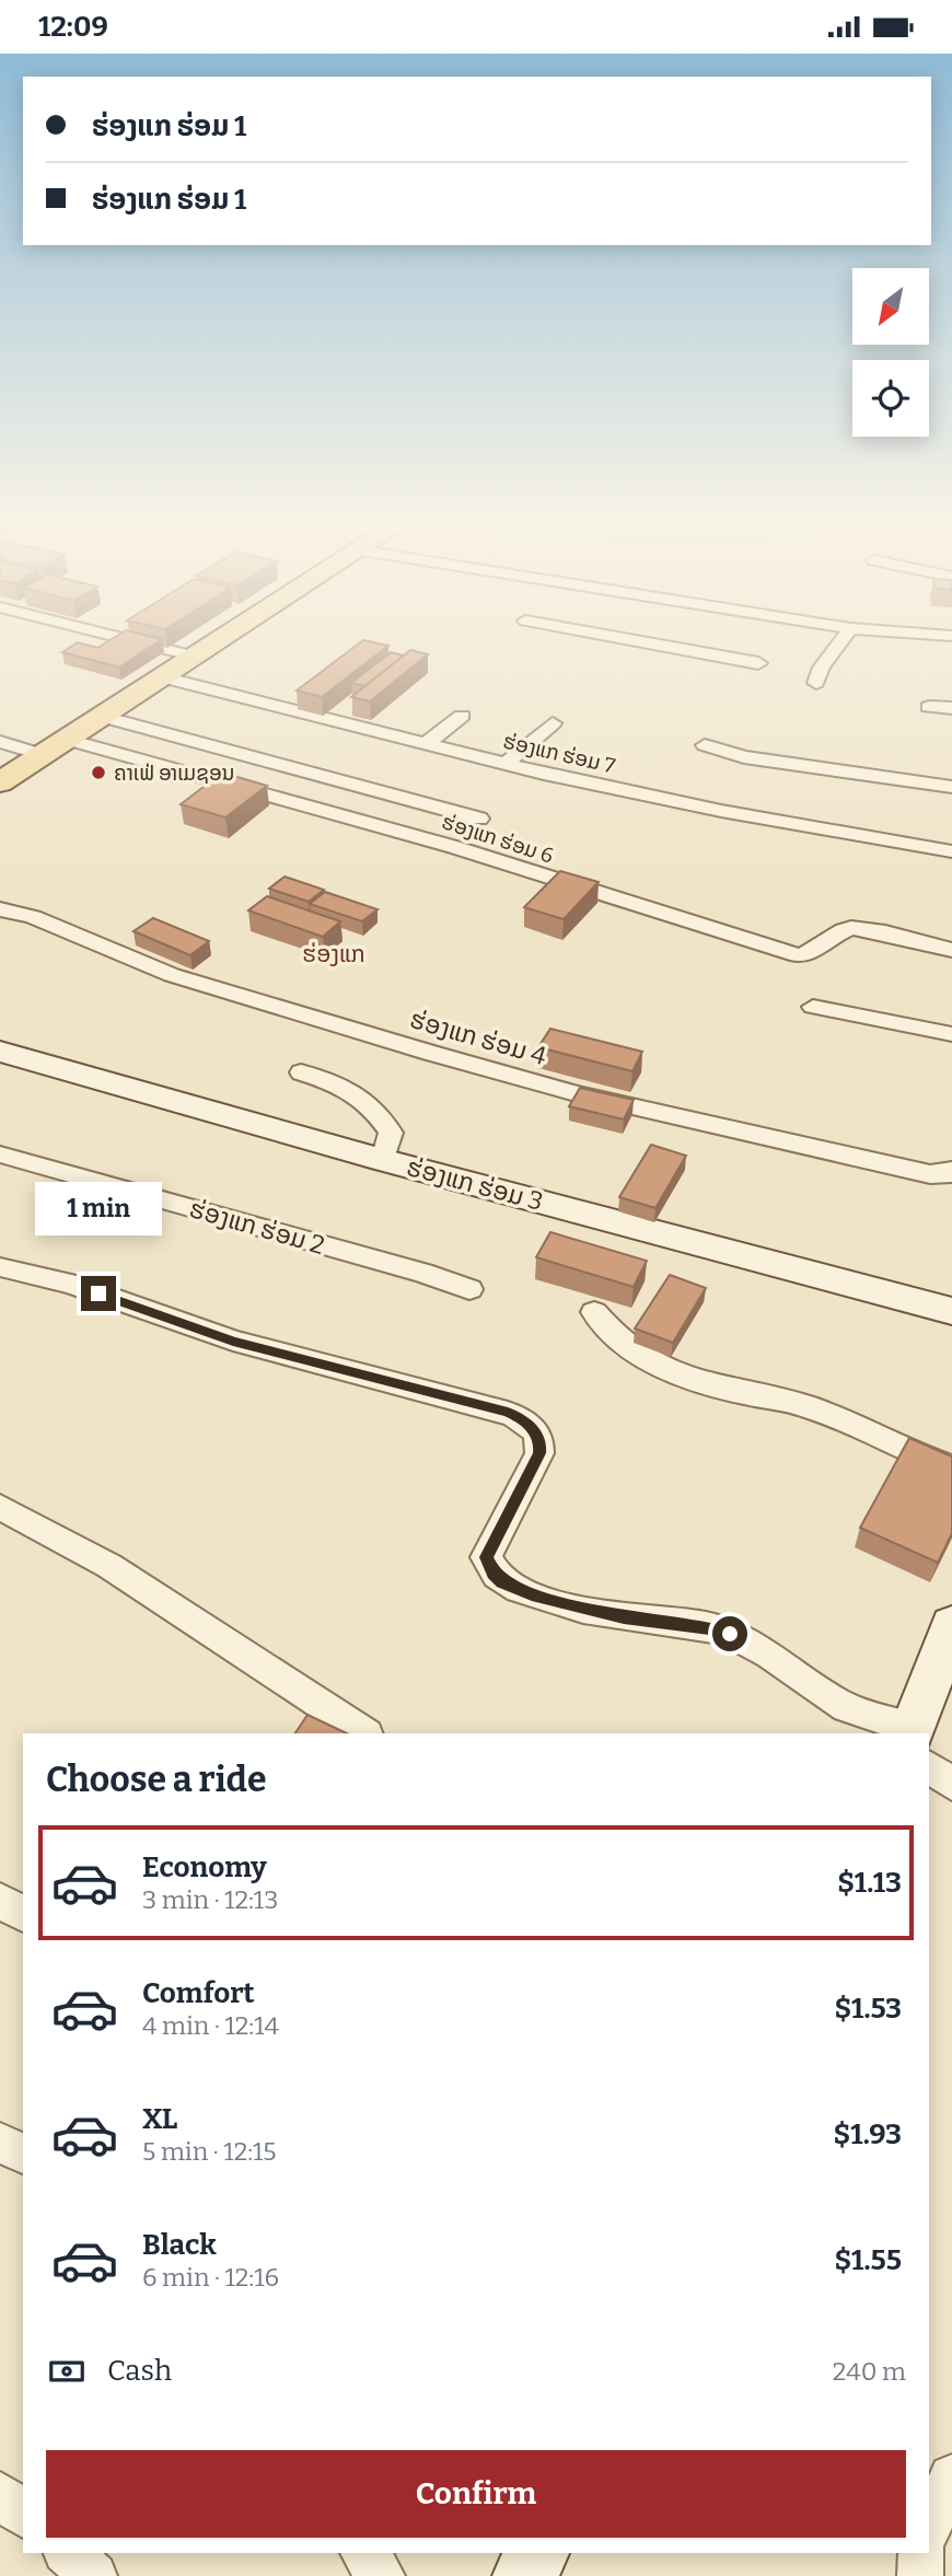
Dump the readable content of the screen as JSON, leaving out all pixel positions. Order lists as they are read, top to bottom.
{
  "streets": {
    "street": [
      "ຮ່ອງແກ ຮ່ອມ 7",
      "ຮ່ອງແກ ຮ່ອມ 6",
      "ຮ່ອງແກ ຮ່ອມ 4",
      "ຮ່ອງແກ ຮ່ອມ 3",
      "ຮ່ອງແກ ຮ່ອມ 2"
    ]
  },
  "districts": ["ຮ່ອງແກ"],
  "places": ["ຄາເຟ່ ອາເມຊອນ"],
  "north": "bottom left",
  "page": {
    "status": "12:09",
    "banner": ["ຮ່ອງແກ ຮ່ອມ 1", "ຮ່ອງແກ ຮ່ອມ 1"],
    "bubble": "1 min",
    "heading": "Choose a ride",
    "list": [
      {
        "name": "Economy",
        "note": "3 min · 12:13",
        "value": "$1.13"
      },
      {
        "name": "Comfort",
        "note": "4 min · 12:14",
        "value": "$1.53"
      },
      {
        "name": "XL",
        "note": "5 min · 12:15",
        "value": "$1.93"
      },
      {
        "name": "Black",
        "note": "6 min · 12:16",
        "value": "$1.55"
      }
    ],
    "pay": ["Cash", "240 m"],
    "buttons": "Confirm"
  }
}
